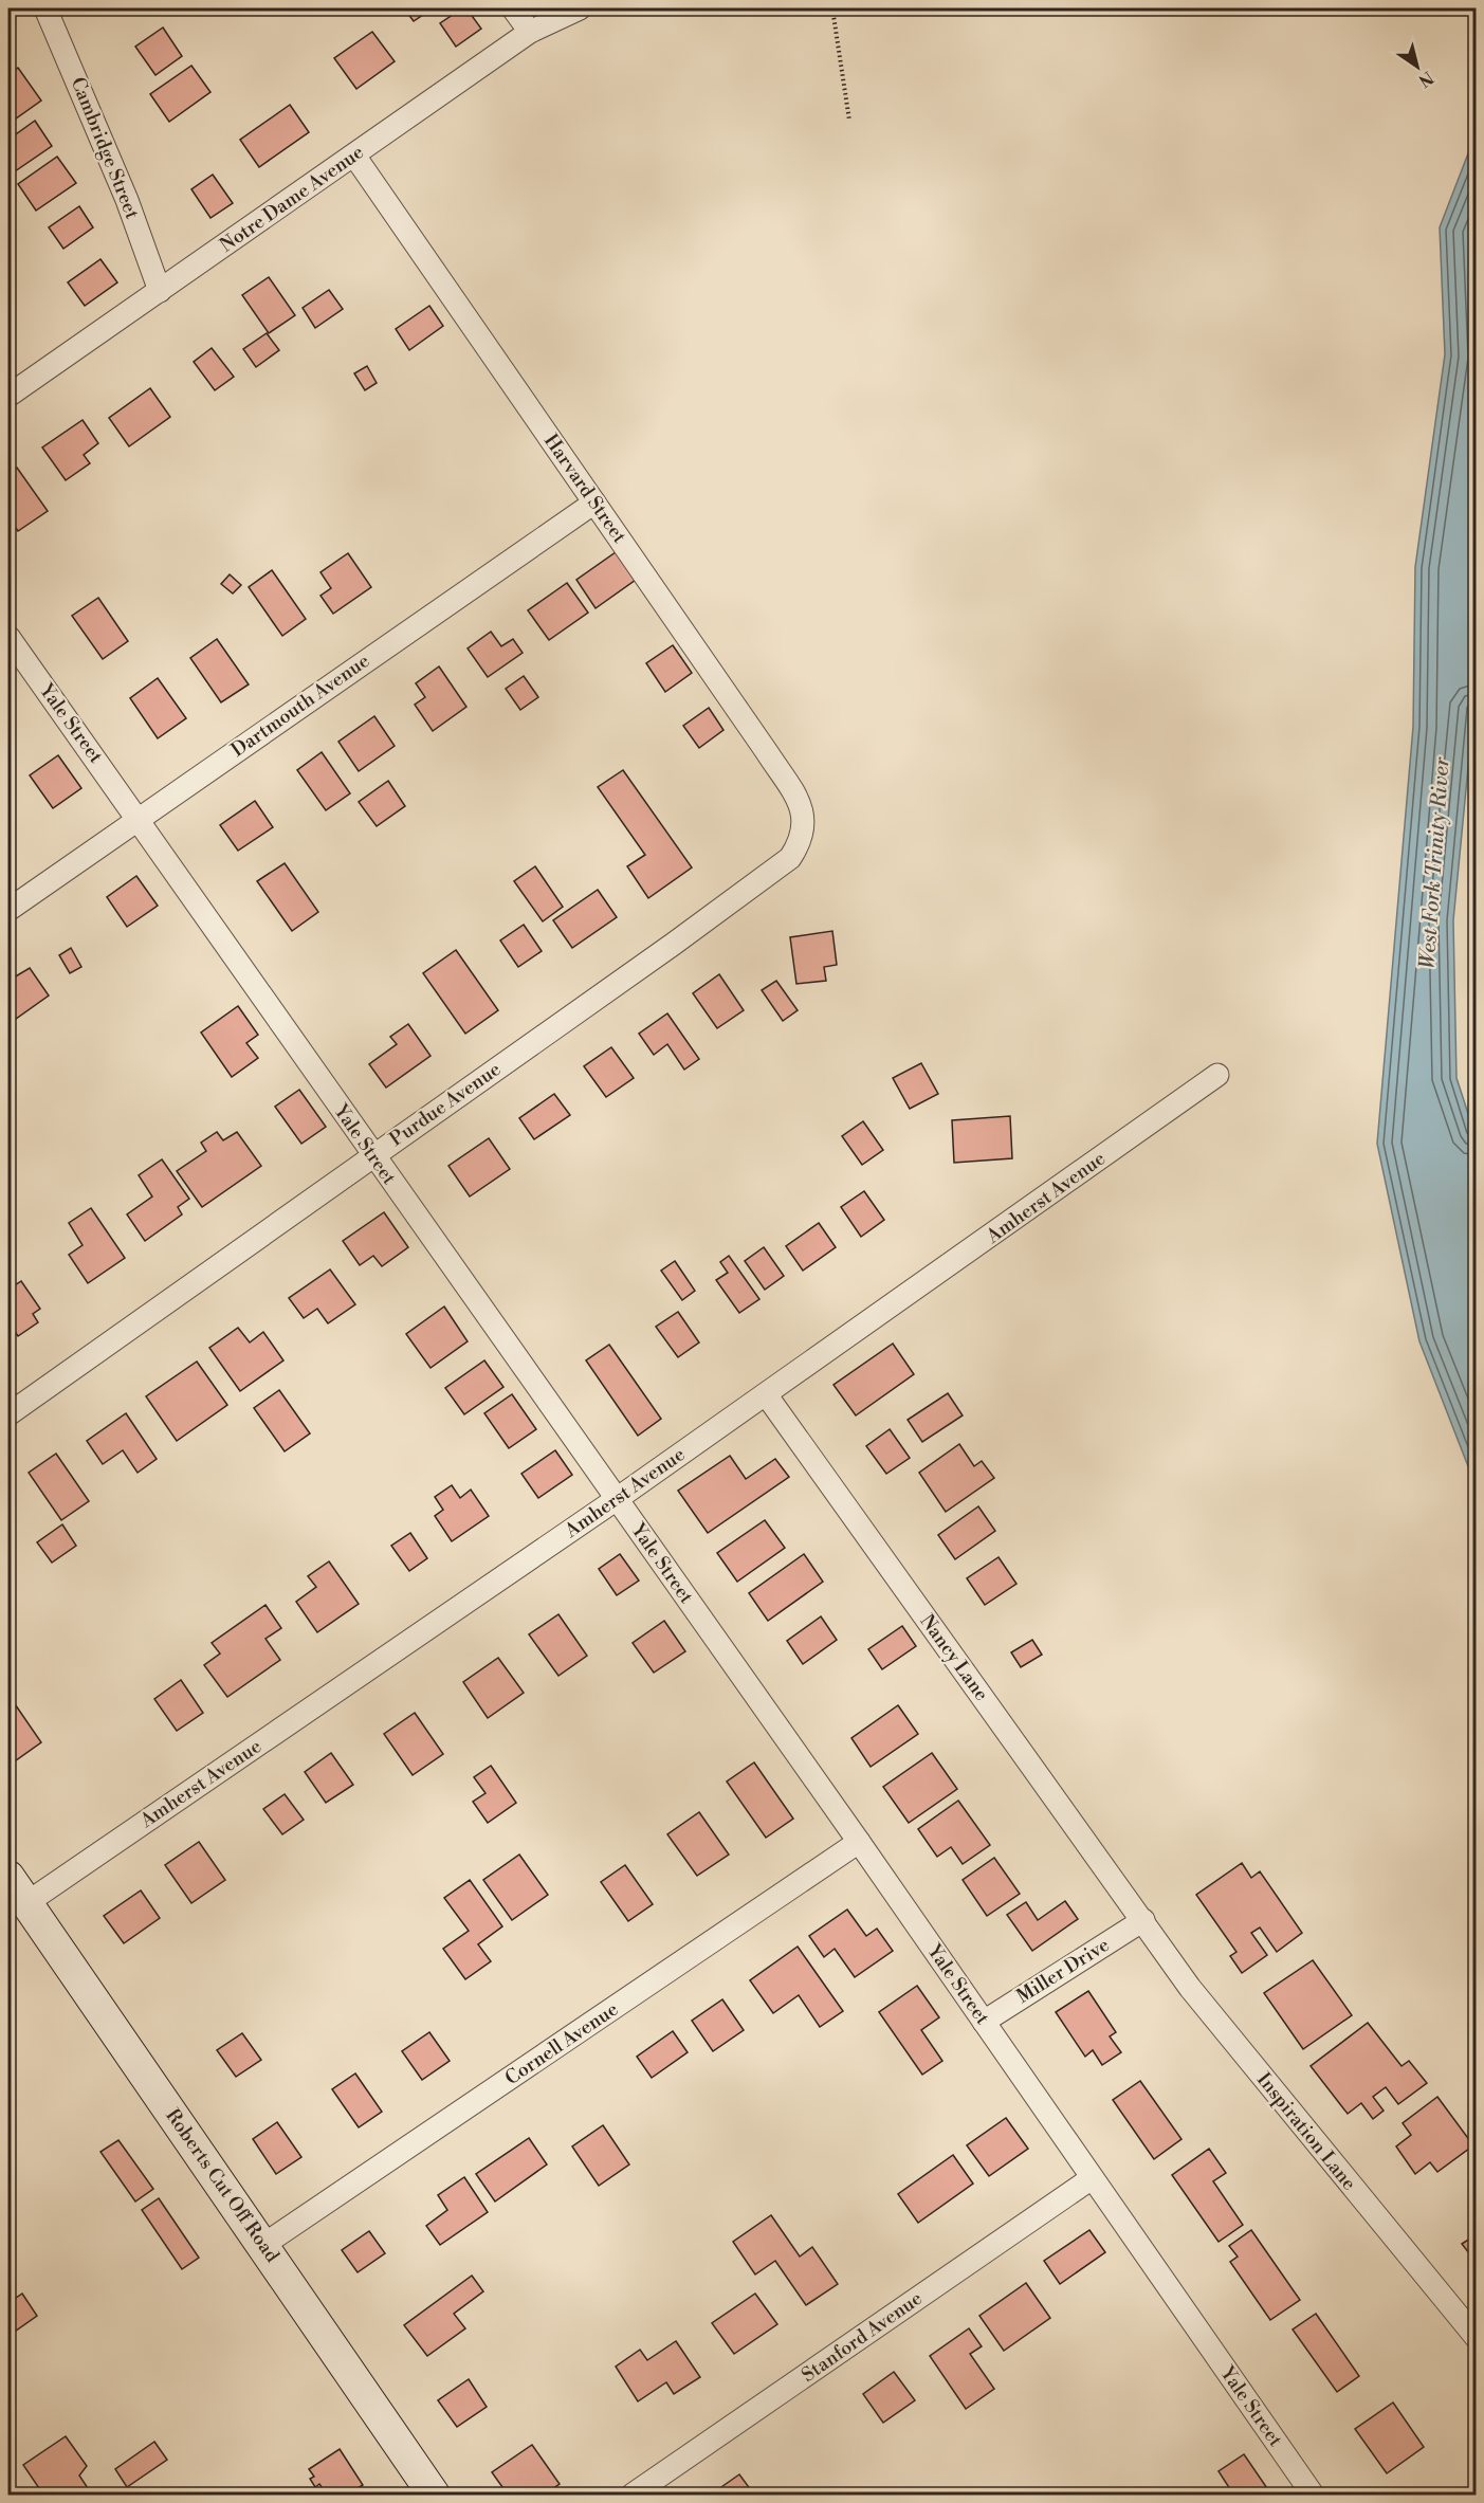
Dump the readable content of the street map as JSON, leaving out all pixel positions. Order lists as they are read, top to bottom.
{
  "streets": {
    "street": [
      "Cambridge Street",
      "Notre Dame Avenue",
      "Harvard Street",
      "Dartmouth Avenue",
      "Yale Street",
      "Purdue Avenue",
      "Amherst Avenue",
      "Nancy Lane",
      "Miller Drive",
      "Cornell Avenue",
      "Inspiration Lane",
      "Roberts Cut Off Road",
      "Stanford Avenue"
    ]
  },
  "crossings": [
    ["Cambridge Street", "Notre Dame Avenue"],
    ["Notre Dame Avenue", "Harvard Street"],
    ["Harvard Street", "Dartmouth Avenue"],
    ["Harvard Street", "Purdue Avenue"],
    ["Dartmouth Avenue", "Yale Street"],
    ["Yale Street", "Purdue Avenue"],
    ["Yale Street", "Amherst Avenue"],
    ["Yale Street", "Miller Drive"],
    ["Yale Street", "Cornell Avenue"],
    ["Yale Street", "Stanford Avenue"],
    ["Amherst Avenue", "Nancy Lane"],
    ["Amherst Avenue", "Roberts Cut Off Road"],
    ["Nancy Lane", "Miller Drive"],
    ["Nancy Lane", "Inspiration Lane"],
    ["Miller Drive", "Inspiration Lane"],
    ["Cornell Avenue", "Roberts Cut Off Road"]
  ],
  "water": ["West Fork Trinity River"],
  "north": "bottom right"
}
